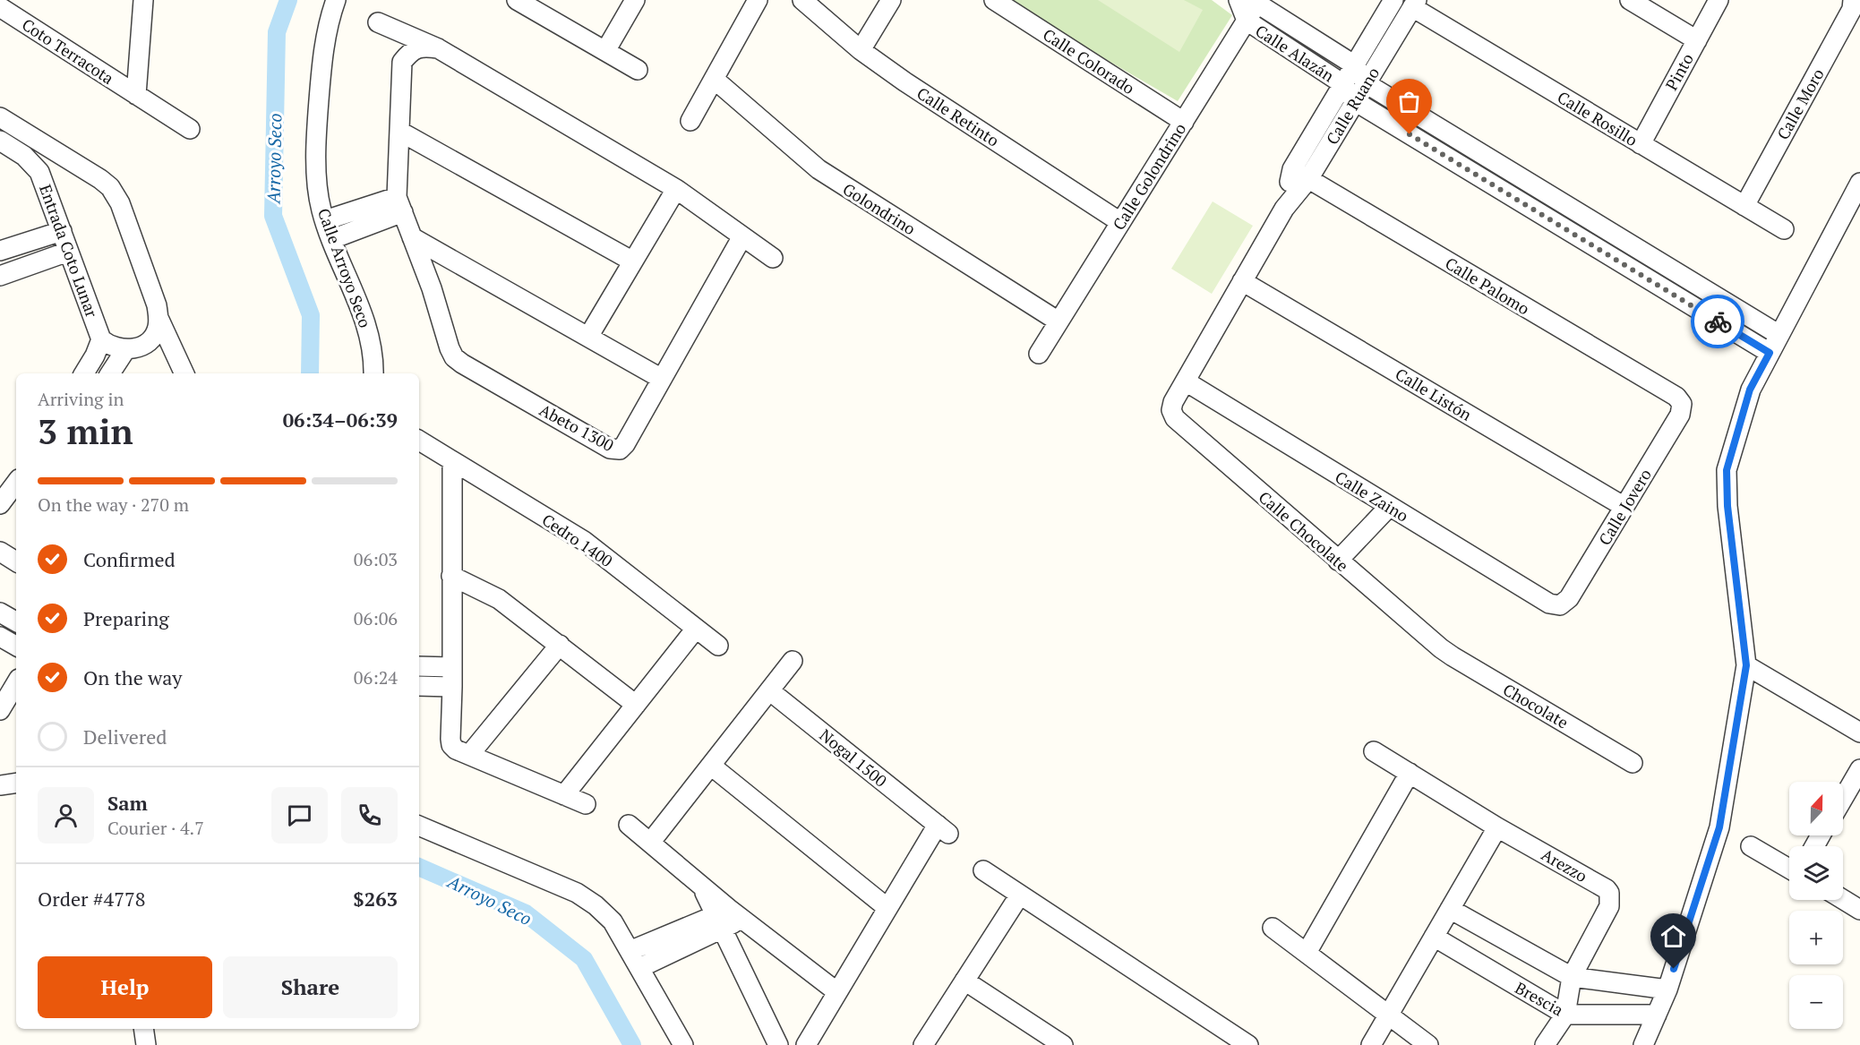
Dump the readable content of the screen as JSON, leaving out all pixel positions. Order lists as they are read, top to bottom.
{
  "streets": {
    "street": [
      "Coto Terracota",
      "Calle Alazán",
      "Calle Colorado",
      "Pinto",
      "Calle Moro",
      "Calle Ruano",
      "Calle Retinto",
      "Calle Rosillo",
      "Calle Golondrino",
      "Golondrino",
      "Entrada Coto Lunar",
      "Calle Arroyo Seco",
      "Calle Palomo",
      "Calle Listón",
      "Abeto 1300",
      "Calle Zaino",
      "Calle Jovero",
      "Calle Chocolate",
      "Cedro 1400",
      "Chocolate",
      "Nogal 1500",
      "Arezzo",
      "Brescia"
    ]
  },
  "crossings": [
    ["Calle Alazán", "Calle Ruano"],
    ["Calle Alazán", "Calle Golondrino"],
    ["Calle Colorado", "Calle Golondrino"],
    ["Pinto", "Calle Rosillo"],
    ["Calle Moro", "Calle Rosillo"],
    ["Calle Ruano", "Calle Rosillo"],
    ["Calle Ruano", "Calle Palomo"],
    ["Calle Ruano", "Calle Listón"],
    ["Calle Ruano", "Calle Zaino"],
    ["Calle Ruano", "Calle Chocolate"],
    ["Calle Retinto", "Calle Golondrino"],
    ["Calle Golondrino", "Golondrino"],
    ["Calle Palomo", "Calle Jovero"],
    ["Calle Listón", "Calle Jovero"],
    ["Calle Zaino", "Calle Jovero"],
    ["Calle Chocolate", "Chocolate"],
    ["Arezzo", "Brescia"]
  ],
  "water": ["Arroyo Seco"],
  "north": "top",
  "page": {
    "heading": ["3 min", "Arriving in", "06:34–06:39"],
    "panel": [
      "Sam",
      "Courier · 4.7",
      "Order #4778",
      "$263"
    ],
    "bar": "On the way · 270 m",
    "list": [
      ["Confirmed", "06:03"],
      ["Preparing", "06:06"],
      ["On the way", "06:24"],
      "Delivered"
    ],
    "map_buttons": ["+", "−"],
    "buttons": ["Help", "Share"]
  }
}
